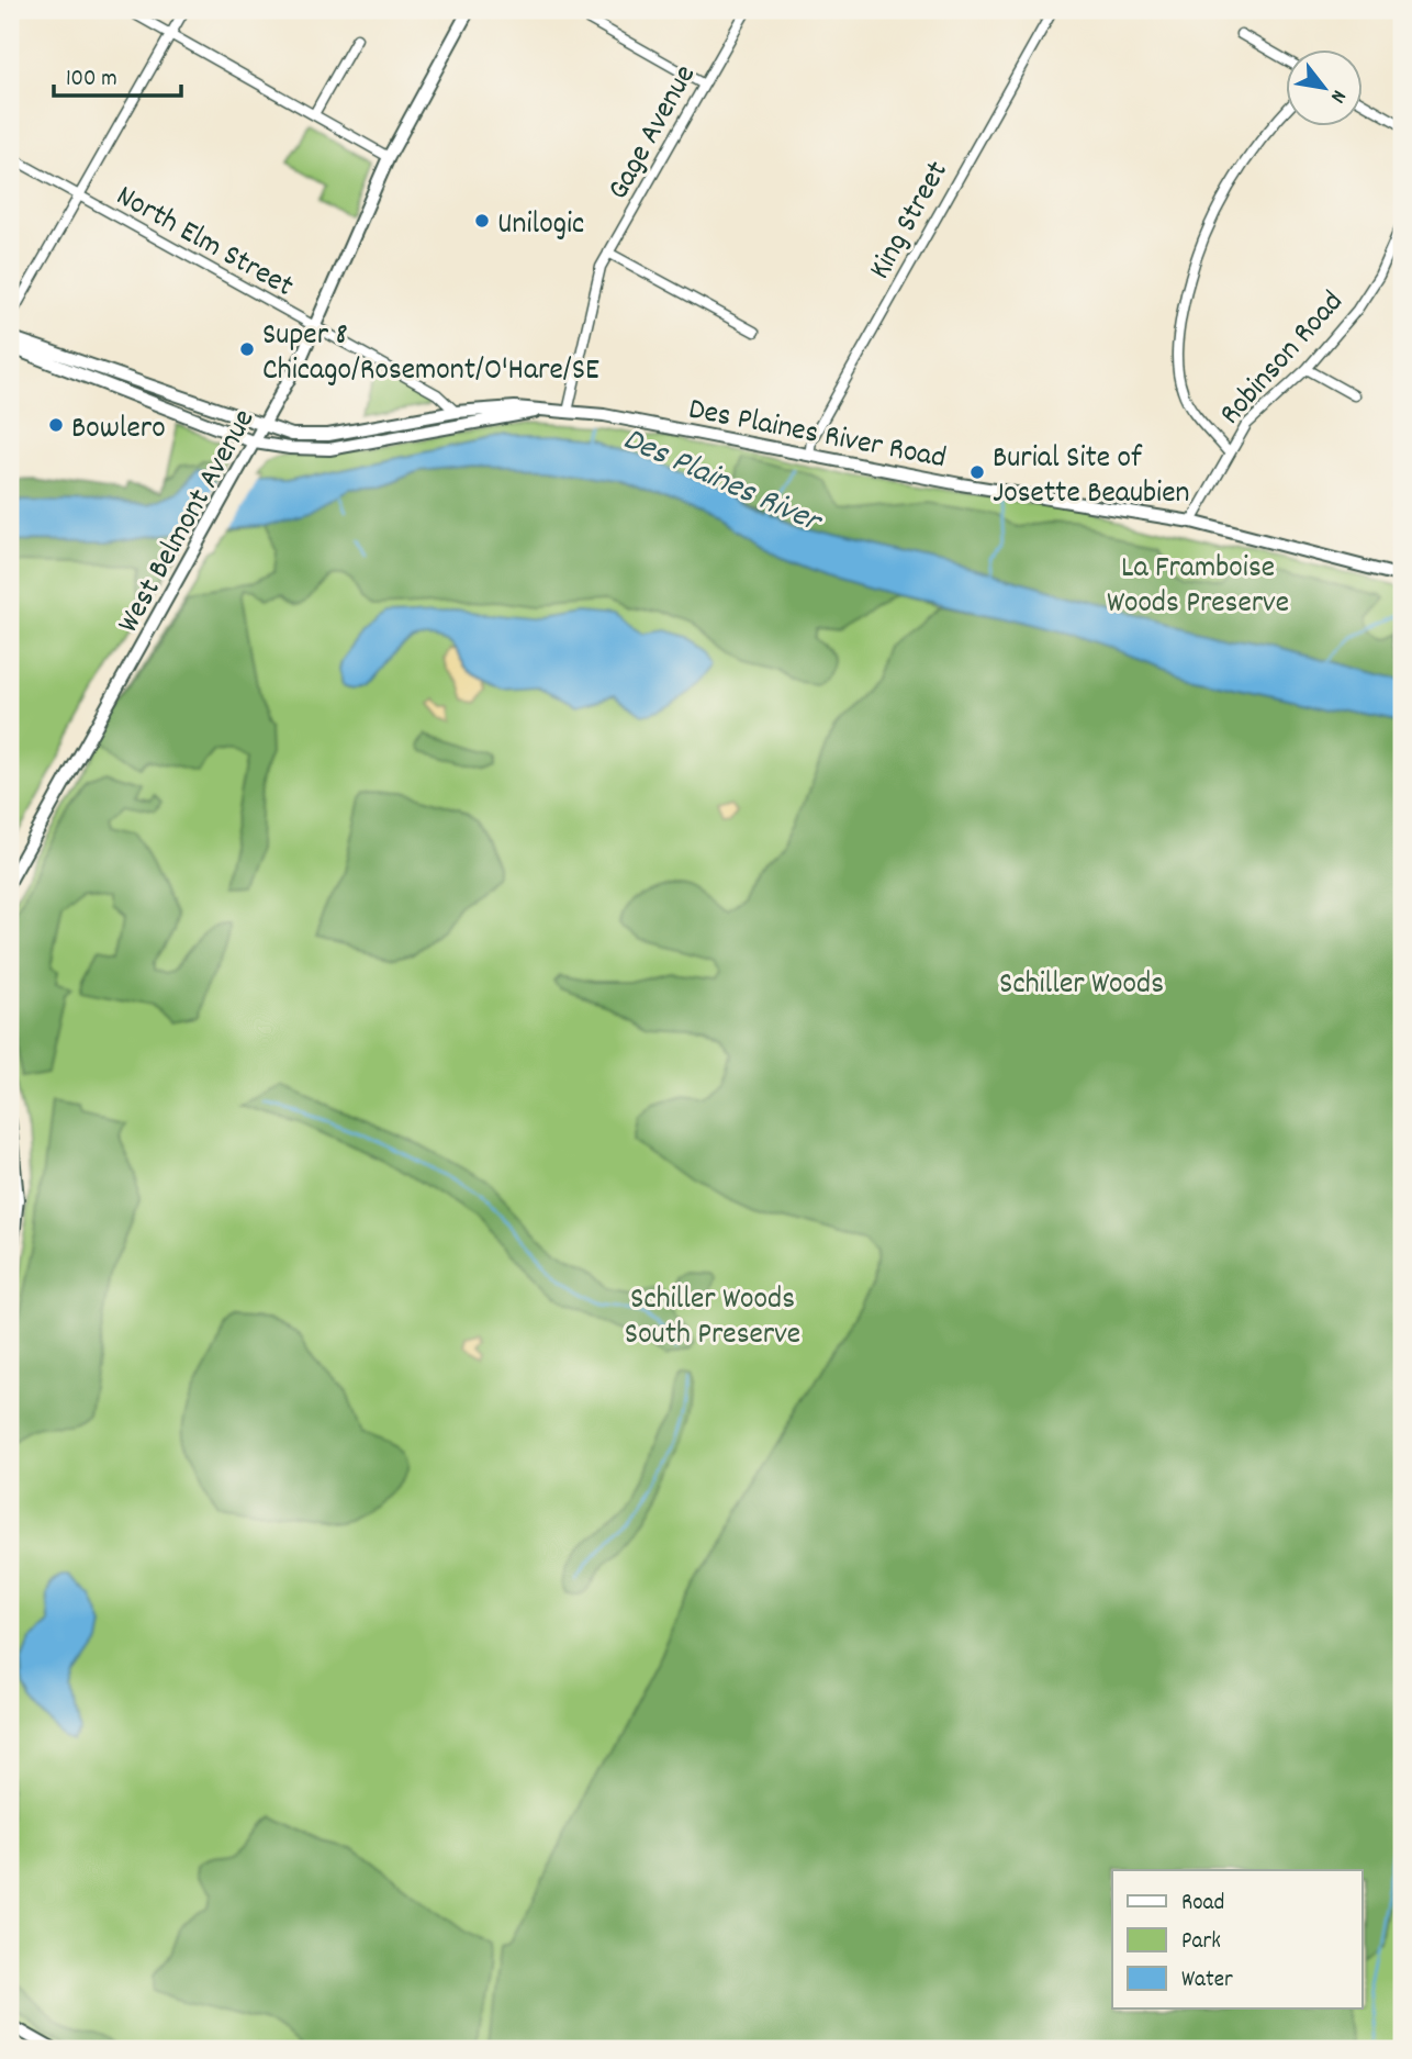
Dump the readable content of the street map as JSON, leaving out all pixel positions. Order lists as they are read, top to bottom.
{
  "streets": {
    "main road": ["Des Plaines River Road", "West Belmont Avenue"],
    "street": [
      "Gage Avenue",
      "King Street",
      "North Elm Street",
      "Robinson Road"
    ]
  },
  "crossings": [
    ["Gage Avenue", "Des Plaines River Road"],
    ["King Street", "Des Plaines River Road"],
    ["North Elm Street", "Des Plaines River Road"],
    ["North Elm Street", "West Belmont Avenue"],
    ["Robinson Road", "Des Plaines River Road"],
    ["Des Plaines River Road", "West Belmont Avenue"]
  ],
  "water": ["Des Plaines River"],
  "parks": ["La Framboise Woods Preserve", "Schiller Woods", "Schiller Woods South Preserve"],
  "places": [
    "Unilogic",
    "Super 8 Chicago/Rosemont/O'Hare/SE",
    "Bowlero",
    "Burial Site of Josette Beaubien"
  ],
  "legend": ["Road", "Park", "Water"],
  "scale_bar": "100 m",
  "north": "bottom right"
}
